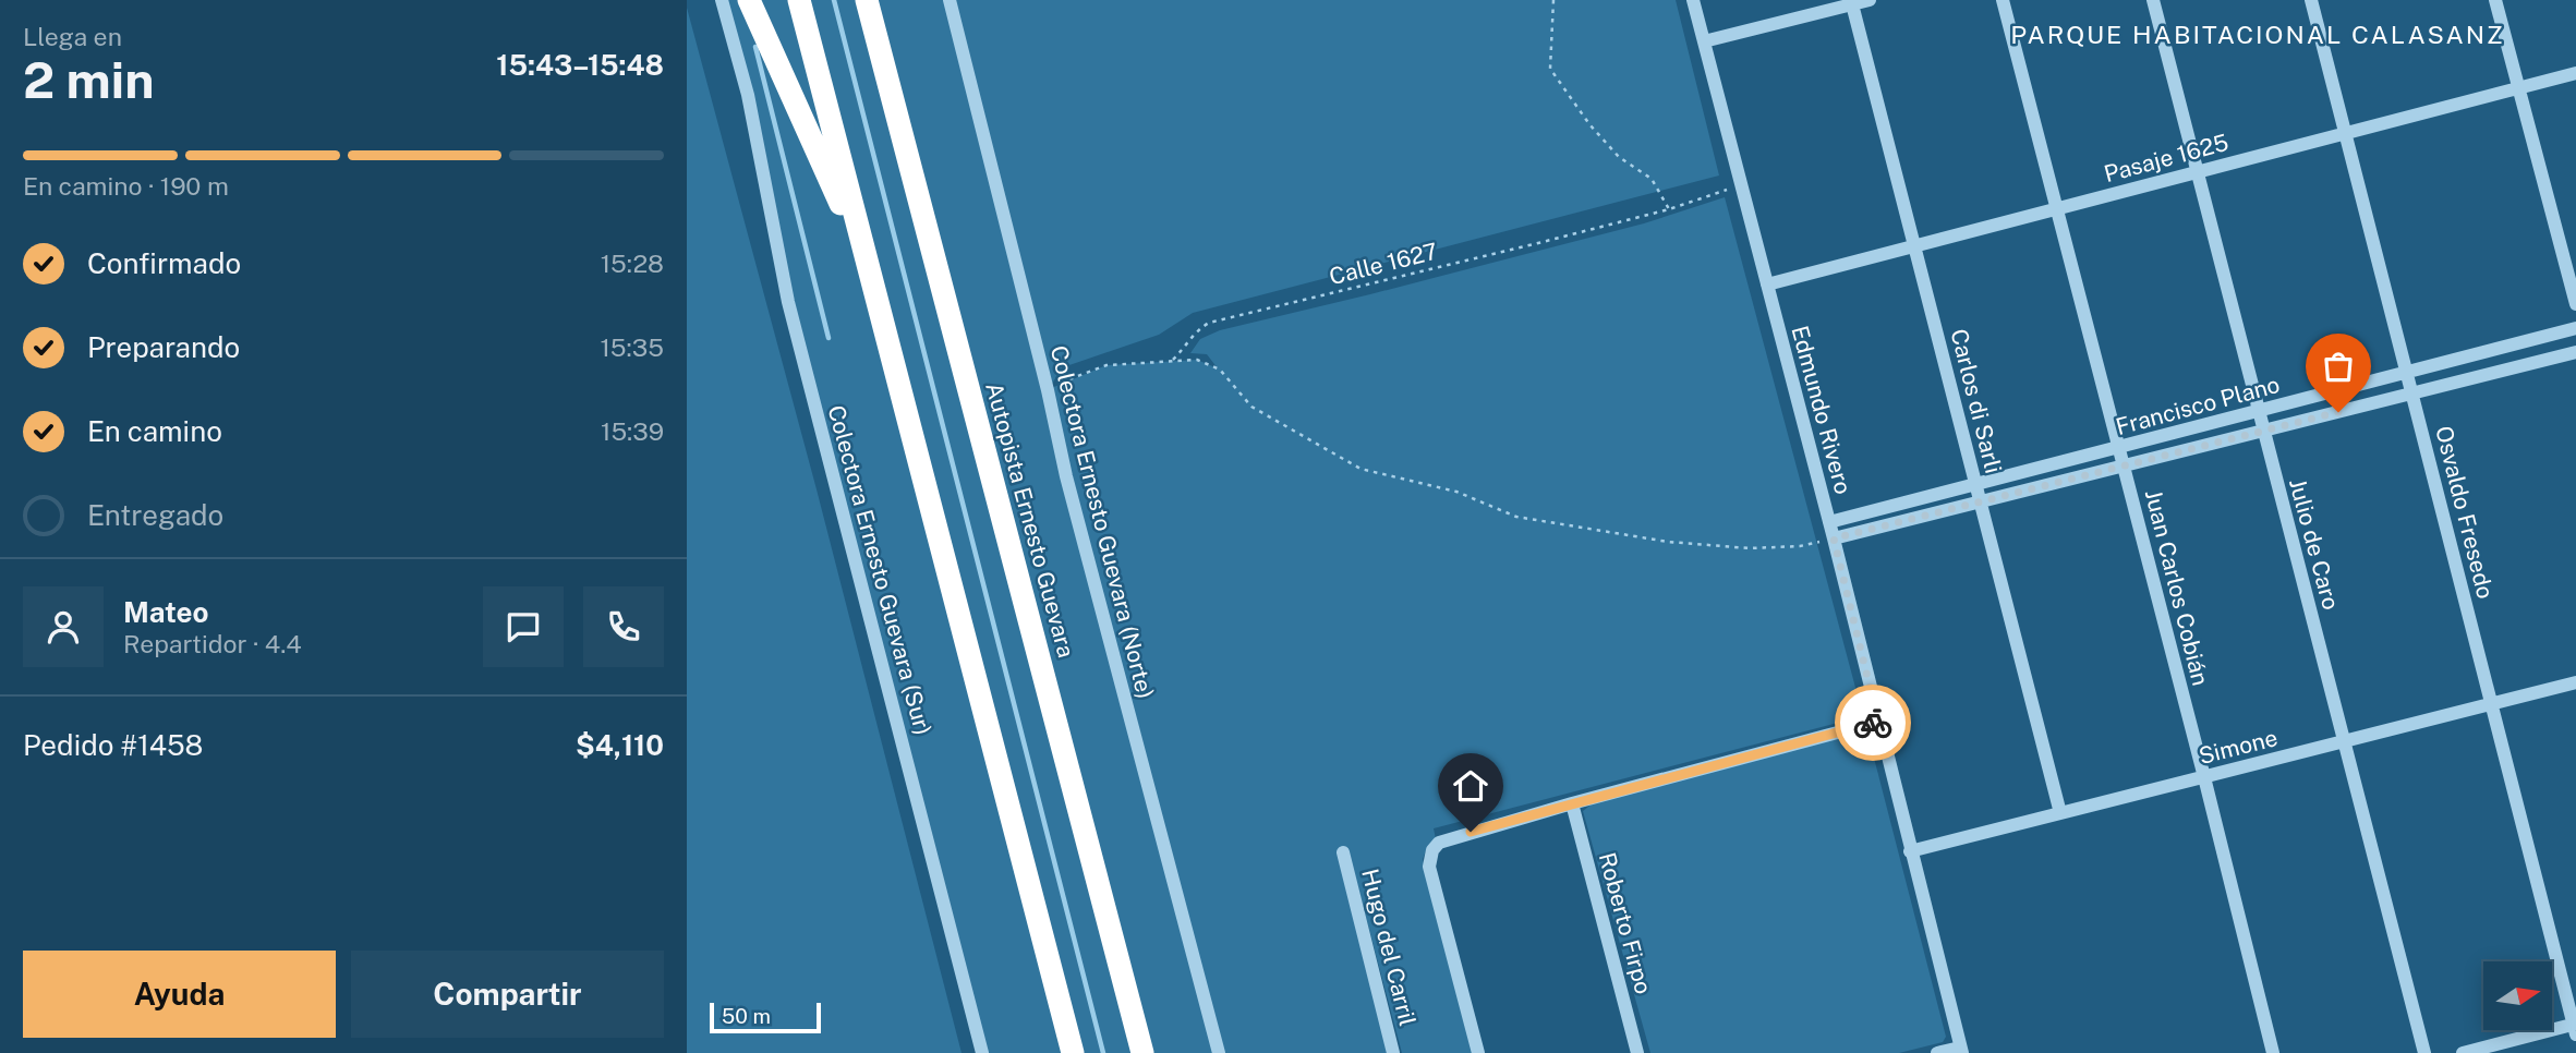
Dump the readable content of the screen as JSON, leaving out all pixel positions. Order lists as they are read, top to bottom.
{
  "streets": {
    "highway": ["Autopista Ernesto Guevara"],
    "street": [
      "Pasaje 1625",
      "Carlos di Sarli",
      "Francisco Plano",
      "Edmundo Rivero",
      "Osvaldo Fresedo",
      "Colectora Ernesto Guevara (Norte)",
      "Julio de Caro",
      "Colectora Ernesto Guevara (Sur)",
      "Juan Carlos Cobián",
      "Simone",
      "Roberto Firpo",
      "Hugo del Carril"
    ],
    "path": ["Calle 1627"]
  },
  "crossings": [
    ["Pasaje 1625", "Carlos di Sarli"],
    ["Pasaje 1625", "Edmundo Rivero"],
    ["Pasaje 1625", "Osvaldo Fresedo"],
    ["Pasaje 1625", "Julio de Caro"],
    ["Pasaje 1625", "Juan Carlos Cobián"],
    ["Calle 1627", "Edmundo Rivero"],
    ["Carlos di Sarli", "Francisco Plano"],
    ["Carlos di Sarli", "Simone"],
    ["Francisco Plano", "Edmundo Rivero"],
    ["Francisco Plano", "Osvaldo Fresedo"],
    ["Francisco Plano", "Julio de Caro"],
    ["Francisco Plano", "Juan Carlos Cobián"],
    ["Edmundo Rivero", "Simone"],
    ["Osvaldo Fresedo", "Simone"],
    ["Julio de Caro", "Simone"],
    ["Juan Carlos Cobián", "Simone"]
  ],
  "districts": ["PARQUE HABITACIONAL CALASANZ"],
  "scale_bar": "50 m",
  "north": "right",
  "page": {
    "heading": ["2 min", "Llega en", "15:43–15:48"],
    "panel": [
      "Mateo",
      "Repartidor · 4.4",
      "Pedido #1458",
      "$4,110"
    ],
    "bar": "En camino · 190 m",
    "list": [
      ["Confirmado", "15:28"],
      ["Preparando", "15:35"],
      ["En camino", "15:39"],
      "Entregado"
    ],
    "buttons": ["Ayuda", "Compartir"],
    "scale": "50 m"
  }
}
